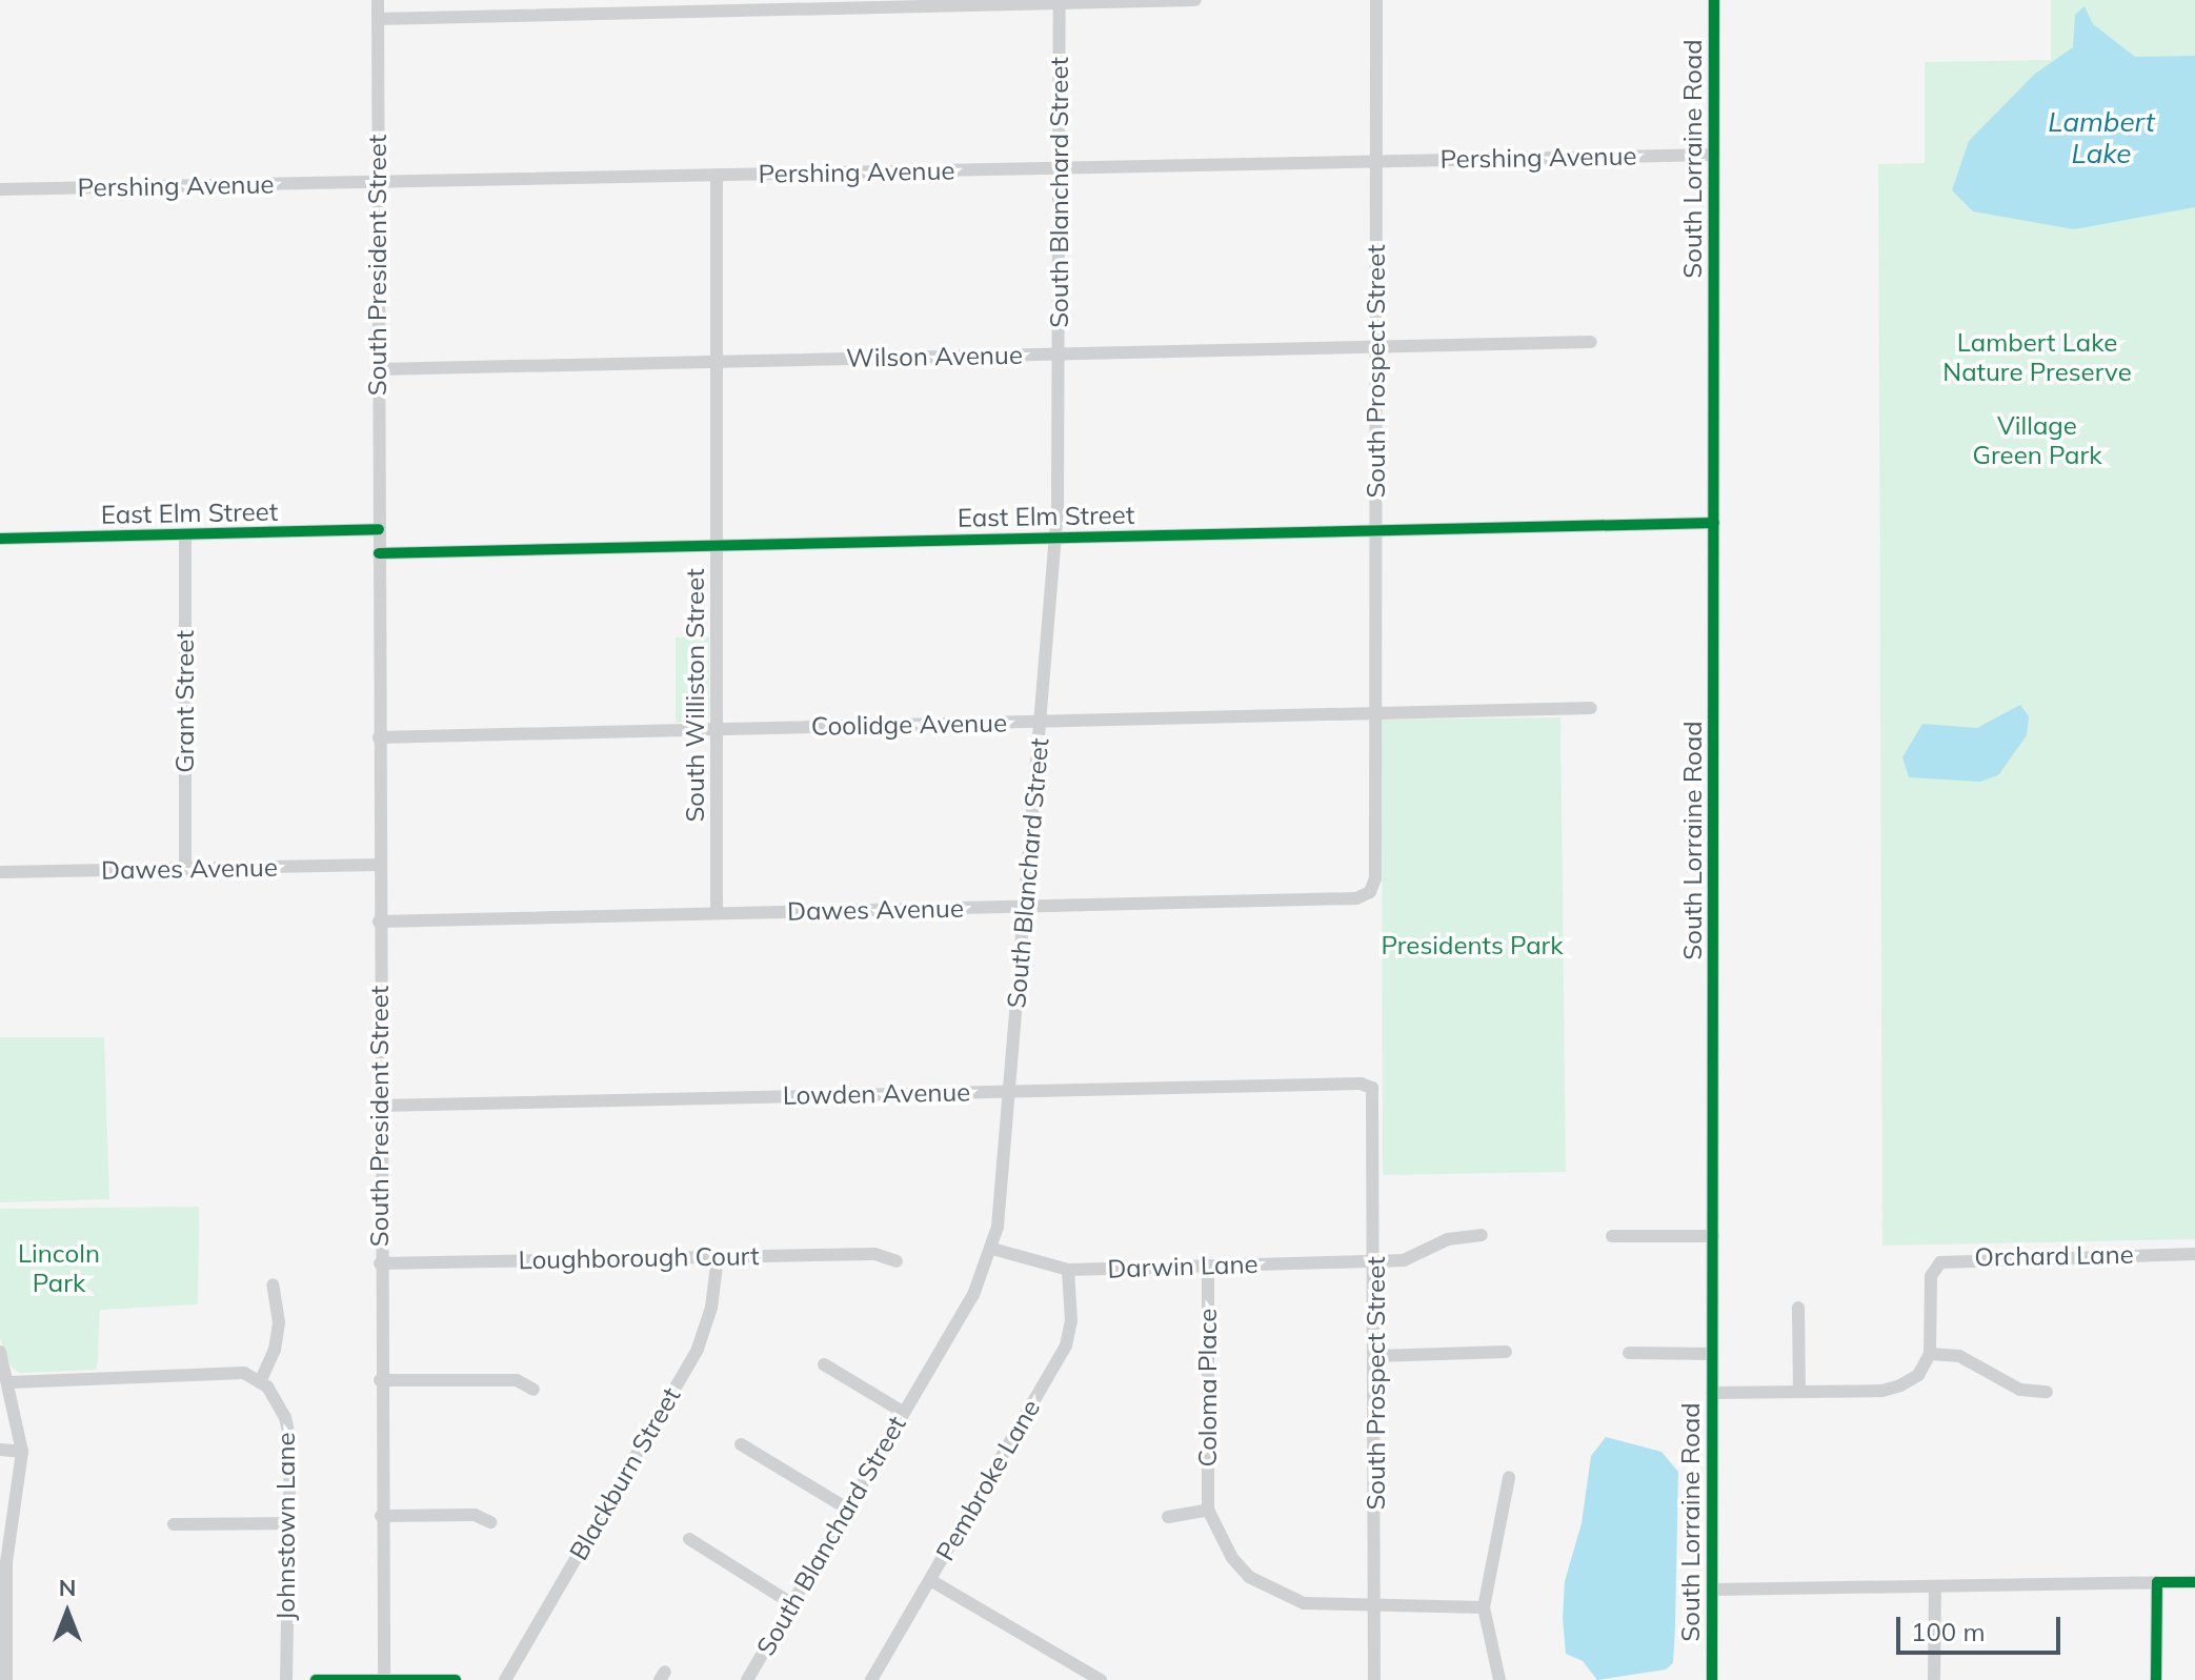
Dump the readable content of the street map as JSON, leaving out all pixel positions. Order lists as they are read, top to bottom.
{
  "streets": {
    "street": [
      "Pershing Avenue",
      "South Lorraine Road",
      "South Blanchard Street",
      "South President Street",
      "Wilson Avenue",
      "South Prospect Street",
      "East Elm Street",
      "South Williston Street",
      "Grant Street",
      "Coolidge Avenue",
      "Dawes Avenue",
      "Lowden Avenue",
      "Orchard Lane",
      "Loughborough Court",
      "Darwin Lane",
      "Coloma Place",
      "Blackburn Street",
      "Pembroke Lane",
      "Johnstown Lane"
    ]
  },
  "crossings": [
    ["Pershing Avenue", "South Lorraine Road"],
    ["Pershing Avenue", "South Blanchard Street"],
    ["Pershing Avenue", "South President Street"],
    ["Pershing Avenue", "South Prospect Street"],
    ["Pershing Avenue", "South Williston Street"],
    ["South Lorraine Road", "East Elm Street"],
    ["South Blanchard Street", "Wilson Avenue"],
    ["South Blanchard Street", "East Elm Street"],
    ["South Blanchard Street", "Coolidge Avenue"],
    ["South Blanchard Street", "Dawes Avenue"],
    ["South Blanchard Street", "Lowden Avenue"],
    ["South Blanchard Street", "Darwin Lane"],
    ["South President Street", "Wilson Avenue"],
    ["South President Street", "East Elm Street"],
    ["South President Street", "Coolidge Avenue"],
    ["South President Street", "Dawes Avenue"],
    ["South President Street", "Lowden Avenue"],
    ["South President Street", "Loughborough Court"],
    ["Wilson Avenue", "South Prospect Street"],
    ["Wilson Avenue", "South Williston Street"],
    ["South Prospect Street", "East Elm Street"],
    ["South Prospect Street", "Coolidge Avenue"],
    ["South Prospect Street", "Dawes Avenue"],
    ["South Prospect Street", "Lowden Avenue"],
    ["South Prospect Street", "Darwin Lane"],
    ["South Prospect Street", "Coloma Place"],
    ["East Elm Street", "South Williston Street"],
    ["East Elm Street", "Grant Street"],
    ["South Williston Street", "Coolidge Avenue"],
    ["South Williston Street", "Dawes Avenue"],
    ["Grant Street", "Dawes Avenue"],
    ["Loughborough Court", "Blackburn Street"],
    ["Darwin Lane", "Coloma Place"],
    ["Darwin Lane", "Pembroke Lane"]
  ],
  "water": ["Lambert Lake"],
  "parks": [
    "Lambert Lake Nature Preserve",
    "Village Green Park",
    "Presidents Park",
    "Lincoln Park"
  ],
  "scale_bar": "100 m",
  "north": "top"
}
